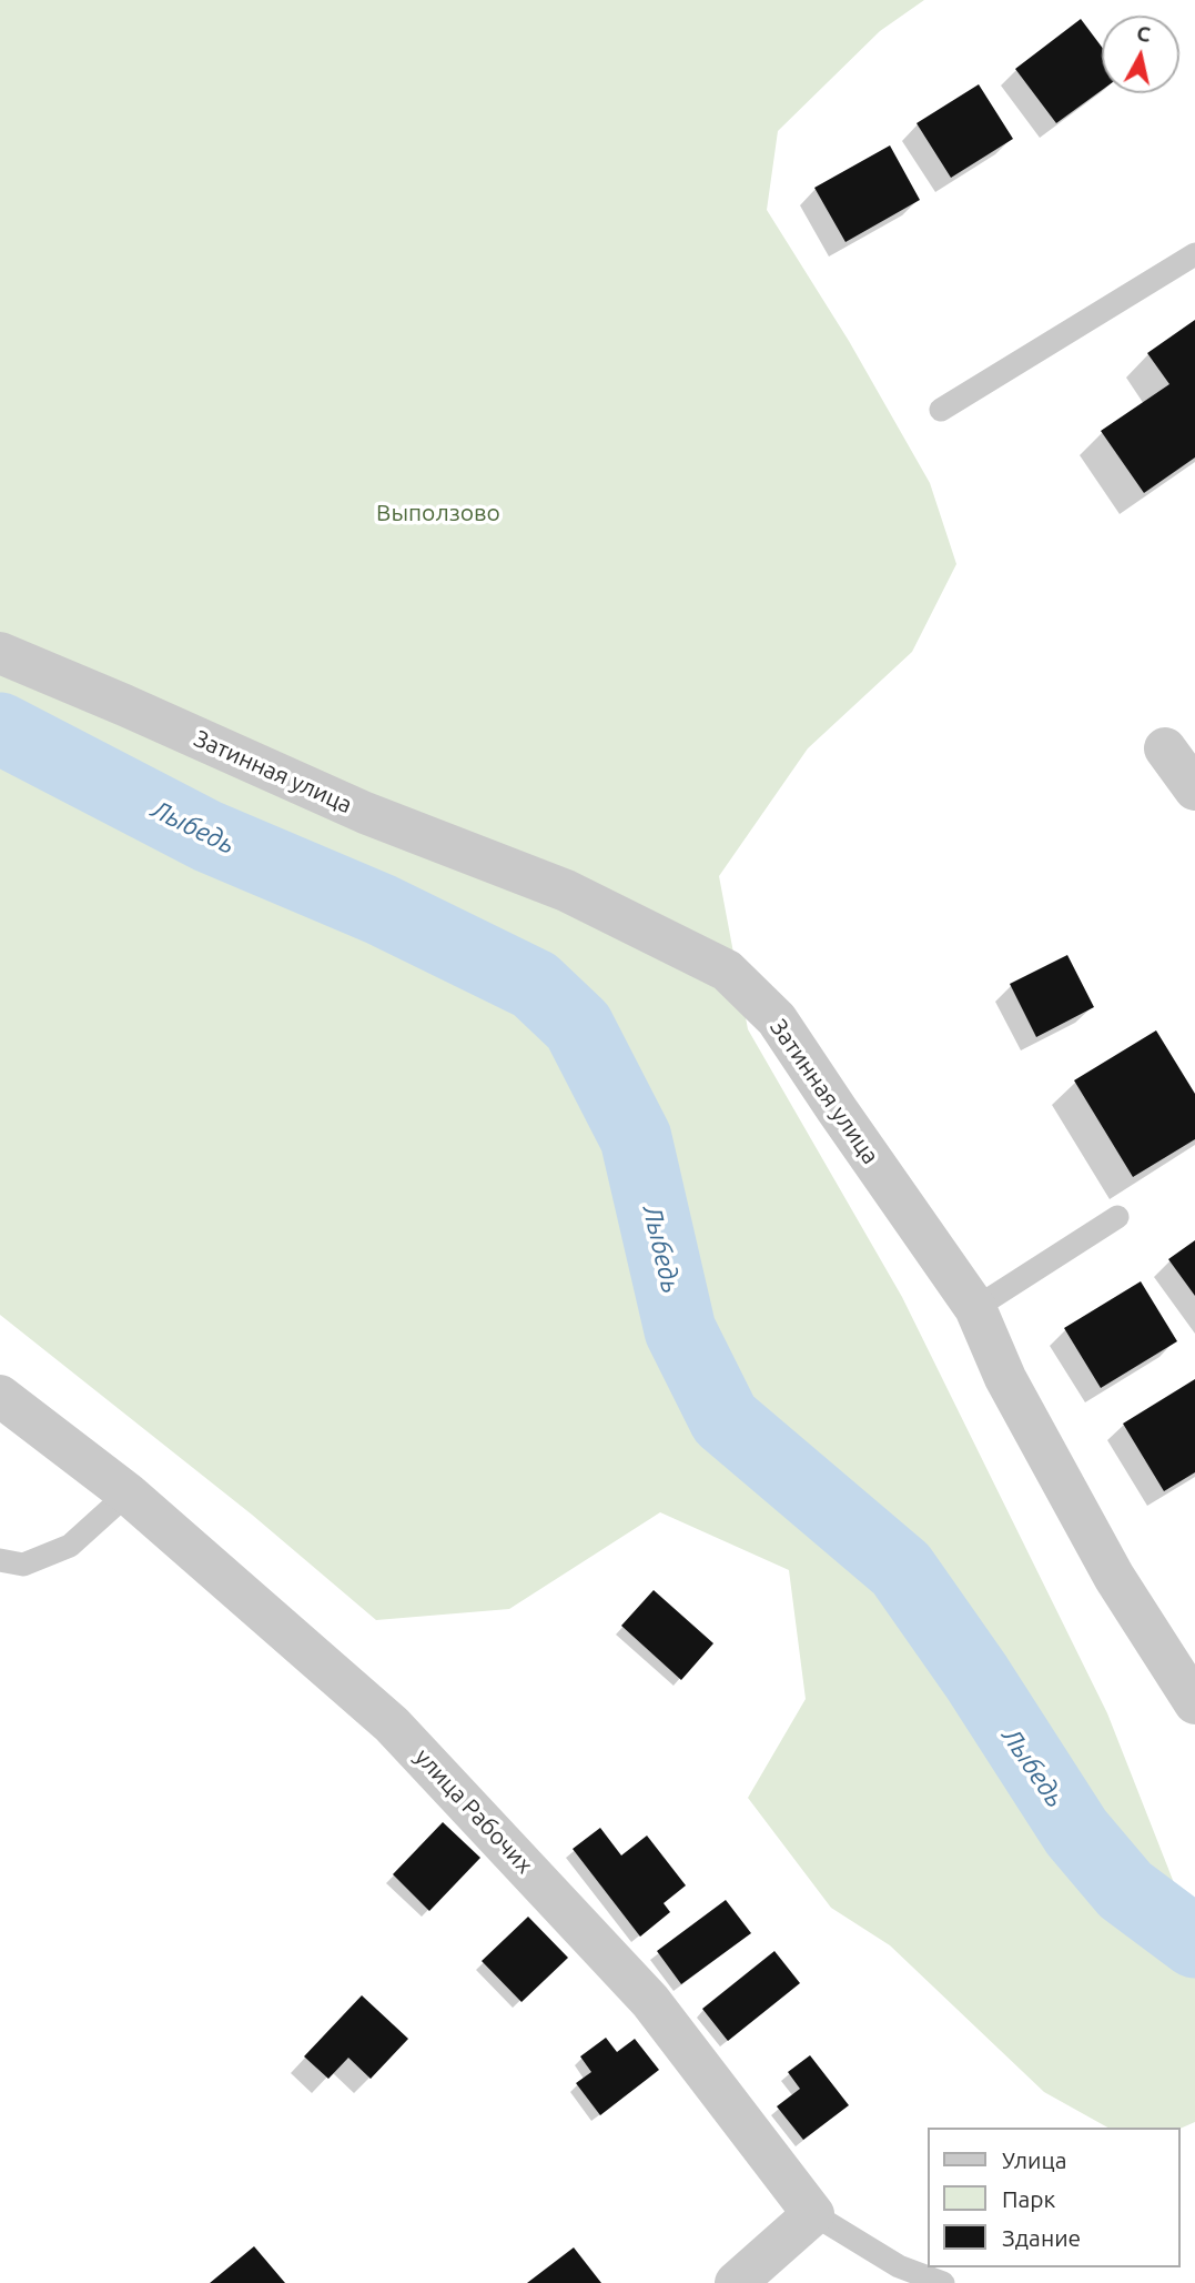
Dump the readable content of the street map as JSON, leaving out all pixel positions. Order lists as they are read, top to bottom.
{
  "streets": {
    "street": ["Затинная улица", "улица Рабочих"]
  },
  "water": ["Лыбедь"],
  "parks": ["Выползово"],
  "legend": ["Улица", "Парк", "Здание"],
  "north": "top"
}
